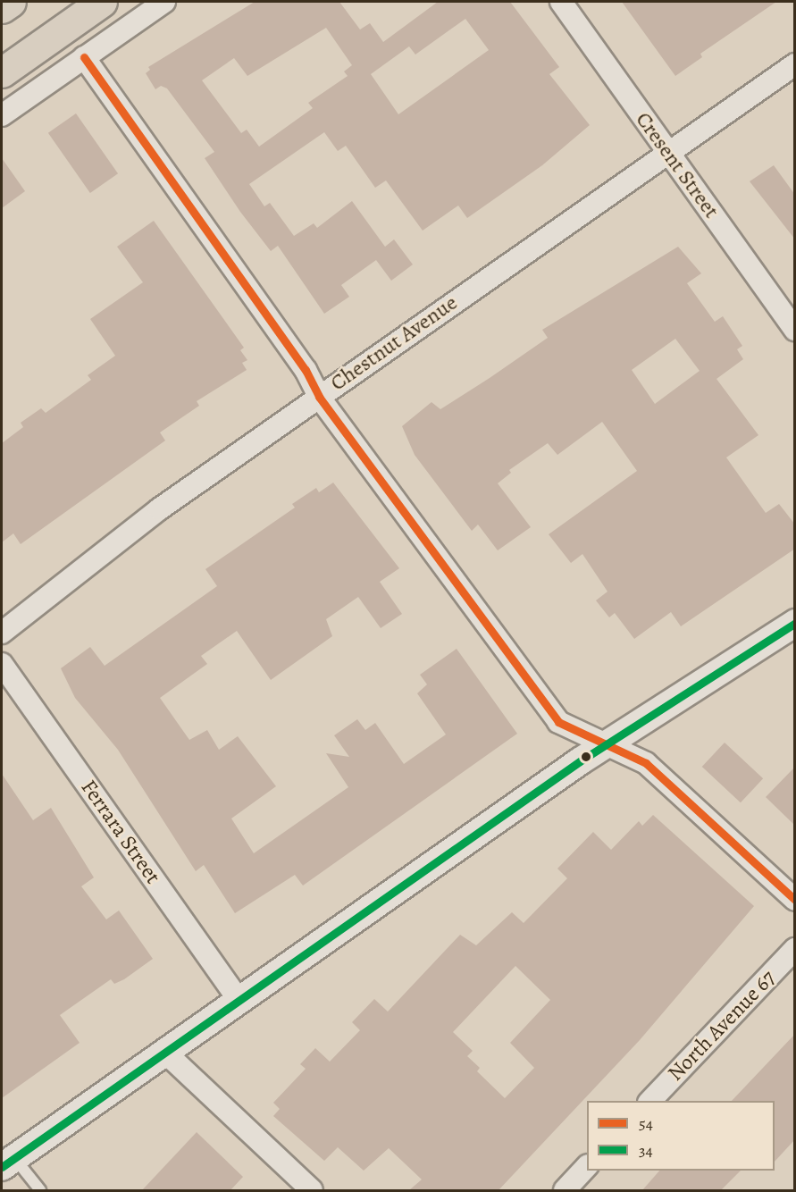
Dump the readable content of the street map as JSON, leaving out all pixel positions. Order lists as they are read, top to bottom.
{
  "streets": {
    "street": [
      "Cresent Street",
      "Chestnut Avenue",
      "Ferrara Street",
      "North Avenue 67"
    ]
  },
  "crossings": [
    ["Cresent Street", "Chestnut Avenue"]
  ],
  "lines": ["transit line 54", "transit line 34"],
  "legend": ["54", "34"]
}
